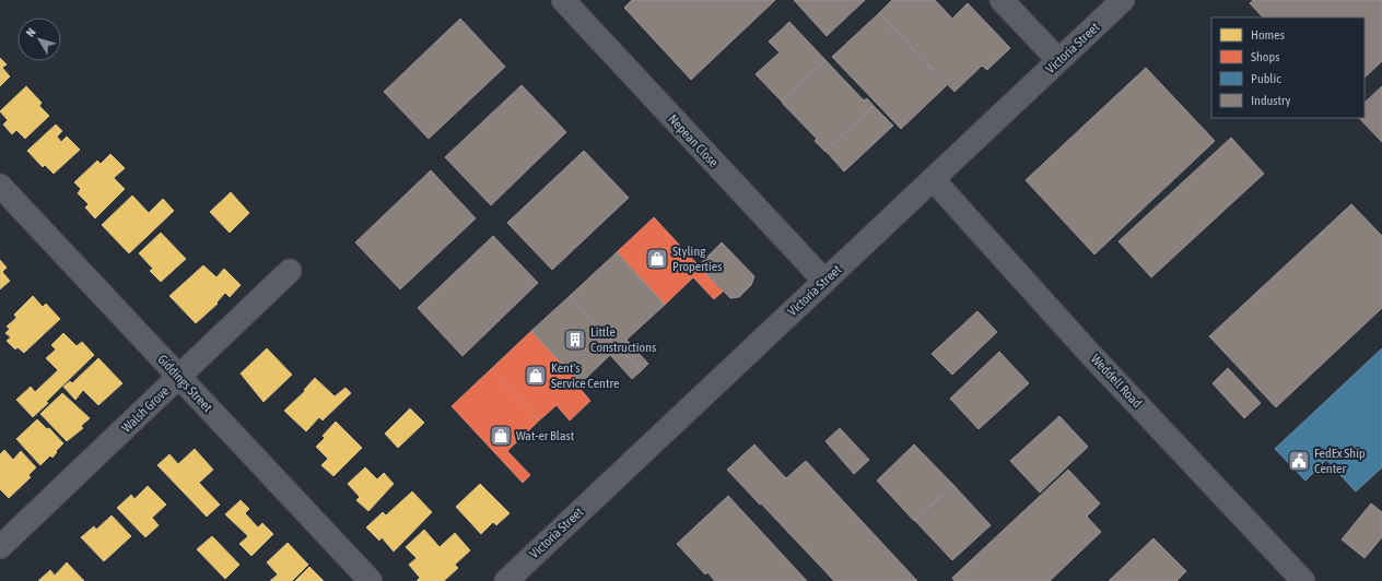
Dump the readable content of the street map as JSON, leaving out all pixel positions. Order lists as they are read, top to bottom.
{
  "streets": {
    "street": [
      "Victoria Street",
      "Nepean Close",
      "Weddell Road",
      "Giddings Street",
      "Walsh Grove"
    ]
  },
  "crossings": [
    ["Victoria Street", "Nepean Close"],
    ["Victoria Street", "Weddell Road"],
    ["Giddings Street", "Walsh Grove"]
  ],
  "places": {
    "shop": ["Styling Properties", "Kent's Service Centre", "Wat-er Blast"],
    "building": ["Little Constructions"],
    "public building": ["FedEx Ship Center"]
  },
  "legend": [
    "Homes",
    "Shops",
    "Public",
    "Industry"
  ],
  "north": "top left"
}
